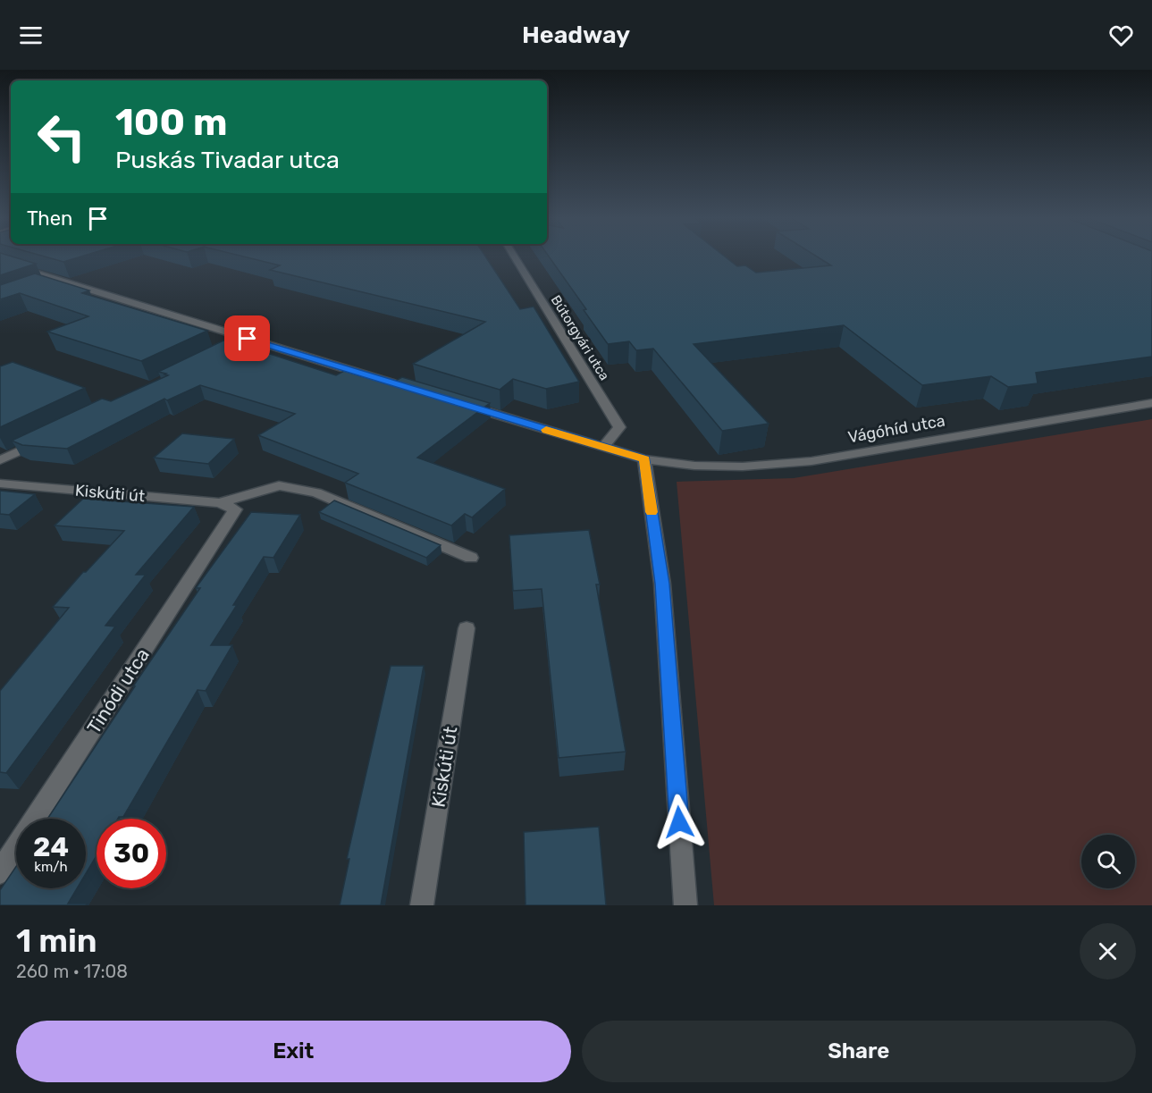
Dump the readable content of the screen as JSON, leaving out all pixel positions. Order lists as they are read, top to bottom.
{
  "streets": {
    "street": [
      "Bútorgyári utca",
      "Vágóhíd utca",
      "Kiskúti út",
      "Tinódi utca"
    ]
  },
  "crossings": [
    ["Bútorgyári utca", "Vágóhíd utca"],
    ["Kiskúti út", "Tinódi utca"]
  ],
  "page": {
    "header": "Headway",
    "turn": ["100 m", "Puskás Tivadar utca"],
    "then": "Then",
    "speed": "24 km/h",
    "limit": "30",
    "heading": ["1 min", "260 m · 17:08"],
    "buttons": ["Exit", "Share"]
  }
}
